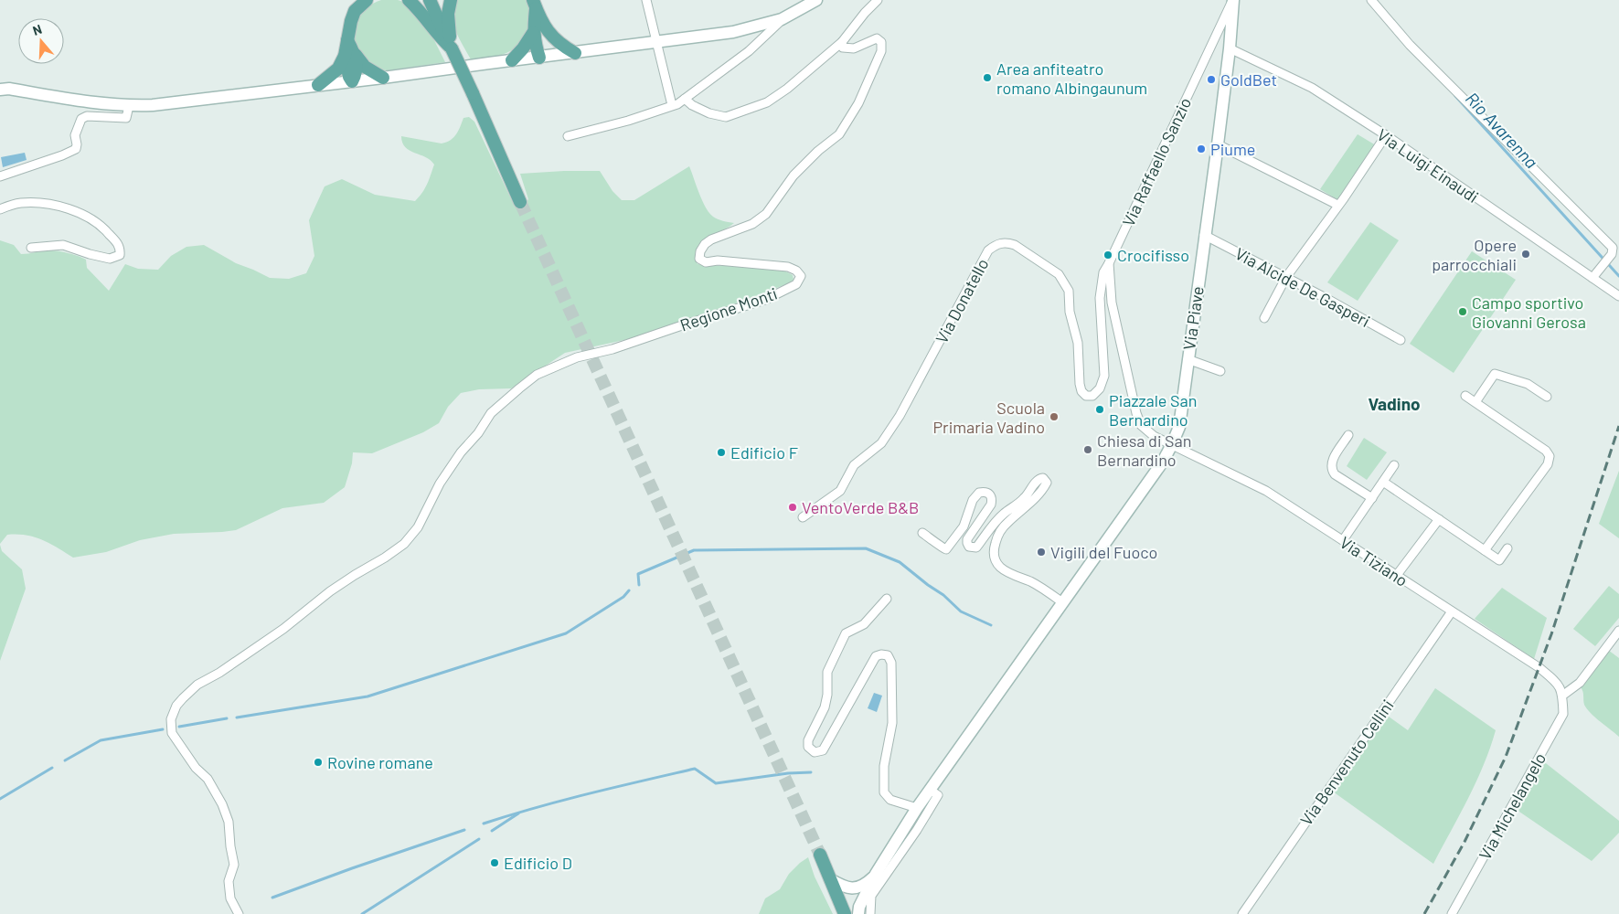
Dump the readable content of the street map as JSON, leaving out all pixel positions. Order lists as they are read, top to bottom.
{
  "streets": {
    "main road": ["Via Piave"],
    "street": [
      "Via Raffaello Sanzio",
      "Via Luigi Einaudi",
      "Via Alcide De Gasperi",
      "Via Donatello",
      "Regione Monti",
      "Via Tiziano",
      "Via Benvenuto Cellini",
      "Via Michelangelo"
    ]
  },
  "crossings": [
    ["Via Raffaello Sanzio", "Via Donatello"],
    ["Via Raffaello Sanzio", "Via Piave"],
    ["Via Raffaello Sanzio", "Via Tiziano"],
    ["Via Luigi Einaudi", "Via Piave"],
    ["Via Alcide De Gasperi", "Via Piave"],
    ["Via Piave", "Via Tiziano"],
    ["Via Tiziano", "Via Benvenuto Cellini"],
    ["Via Tiziano", "Via Michelangelo"]
  ],
  "districts": ["Vadino"],
  "water": ["Rio Avarenna"],
  "places": [
    "Area anfiteatro romano Albingaunum",
    "GoldBet",
    "Piume",
    "Opere parrocchiali",
    "Crocifisso",
    "Campo sportivo Giovanni Gerosa",
    "Piazzale San Bernardino",
    "Scuola Primaria Vadino",
    "Chiesa di San Bernardino",
    "Edificio F",
    "VentoVerde B&B",
    "Vigili del Fuoco",
    "Rovine romane",
    "Edificio D"
  ],
  "north": "top"
}
